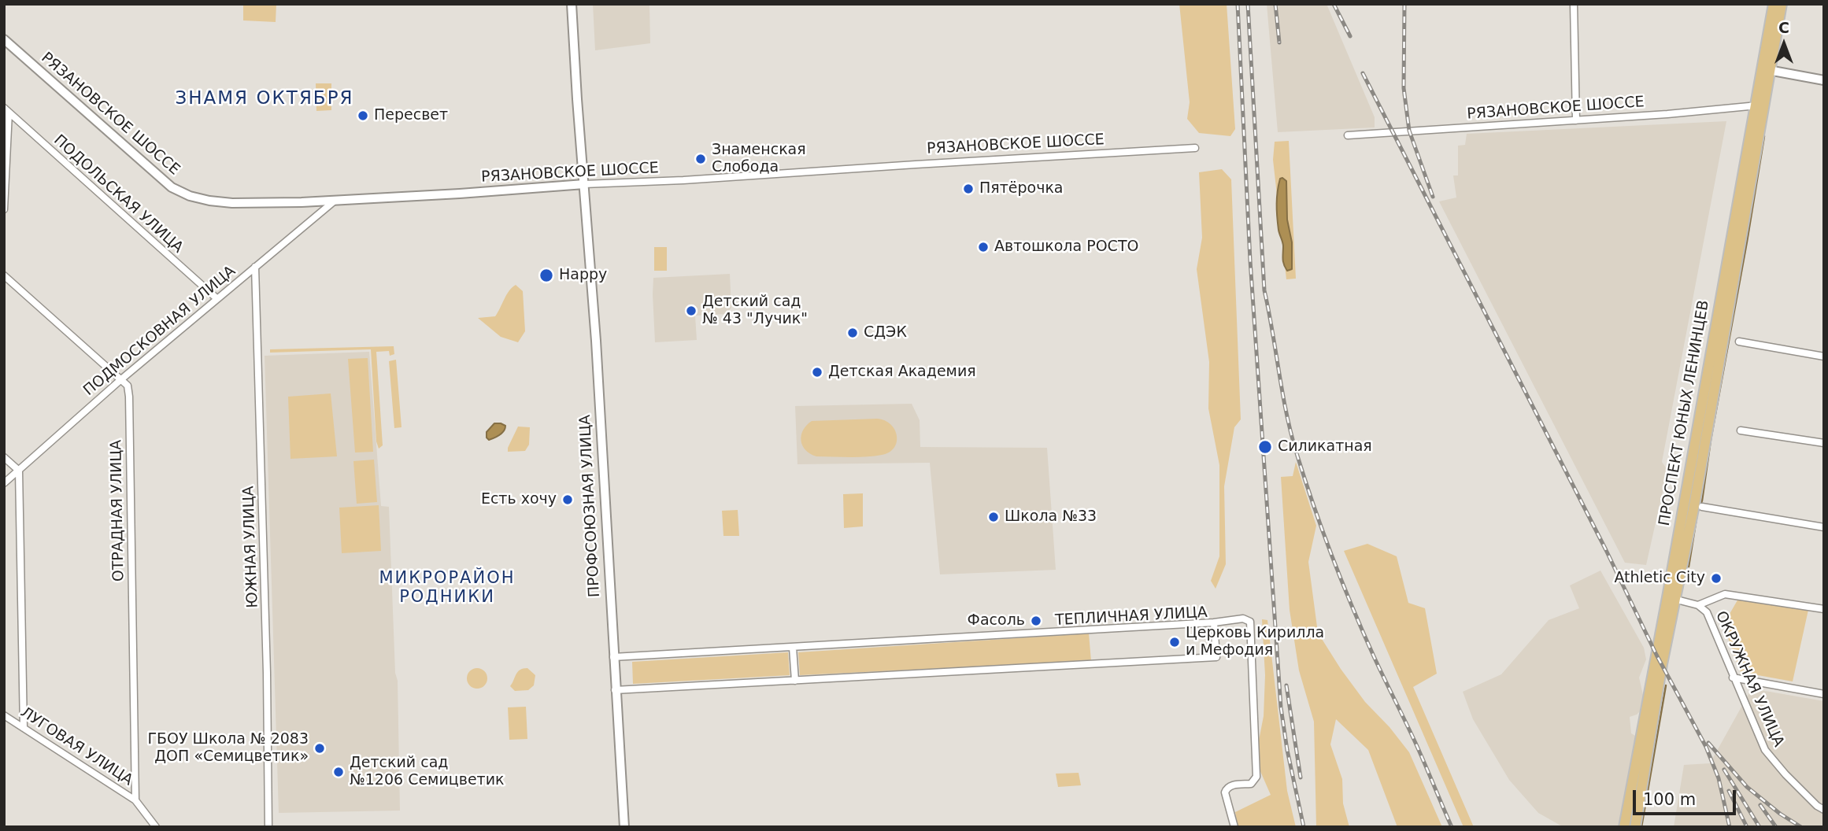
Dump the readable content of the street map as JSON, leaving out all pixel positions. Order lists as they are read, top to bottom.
{
  "streets": {
    "main road": ["РЯЗАНОВСКОЕ ШОССЕ", "ПРОСПЕКТ ЮНЫХ ЛЕНИНЦЕВ", "ПРОФСОЮЗНАЯ УЛИЦА"],
    "street": [
      "ПОДОЛЬСКАЯ УЛИЦА",
      "ПОДМОСКОВНАЯ УЛИЦА",
      "ОТРАДНАЯ УЛИЦА",
      "ЮЖНАЯ УЛИЦА",
      "ТЕПЛИЧНАЯ УЛИЦА",
      "ОКРУЖНАЯ УЛИЦА",
      "ЛУГОВАЯ УЛИЦА"
    ]
  },
  "crossings": [
    ["РЯЗАНОВСКОЕ ШОССЕ", "ПОДМОСКОВНАЯ УЛИЦА"],
    ["РЯЗАНОВСКОЕ ШОССЕ", "ПРОСПЕКТ ЮНЫХ ЛЕНИНЦЕВ"],
    ["РЯЗАНОВСКОЕ ШОССЕ", "ПРОФСОЮЗНАЯ УЛИЦА"],
    ["ПОДОЛЬСКАЯ УЛИЦА", "ПОДМОСКОВНАЯ УЛИЦА"],
    ["ПОДМОСКОВНАЯ УЛИЦА", "ОТРАДНАЯ УЛИЦА"],
    ["ПОДМОСКОВНАЯ УЛИЦА", "ЮЖНАЯ УЛИЦА"],
    ["ПРОФСОЮЗНАЯ УЛИЦА", "ТЕПЛИЧНАЯ УЛИЦА"],
    ["ОТРАДНАЯ УЛИЦА", "ЛУГОВАЯ УЛИЦА"]
  ],
  "districts": ["ЗНАМЯ ОКТЯБРЯ", "МИКРОРАЙОН РОДНИКИ"],
  "places": [
    "Пересвет",
    "Знаменская Слобода",
    "Пятёрочка",
    "Автошкола РОСТО",
    "Happy",
    "Детский сад № 43 \"Лучик\"",
    "СДЭК",
    "Детская Академия",
    "Силикатная",
    "Есть хочу",
    "Школа №33",
    "Athletic City",
    "Фасоль",
    "Церковь Кирилла и Мефодия",
    "ГБОУ Школа № 2083 ДОП «Семицветик»",
    "Детский сад №1206 Семицветик"
  ],
  "scale_bar": "100 m",
  "north": "top"
}
